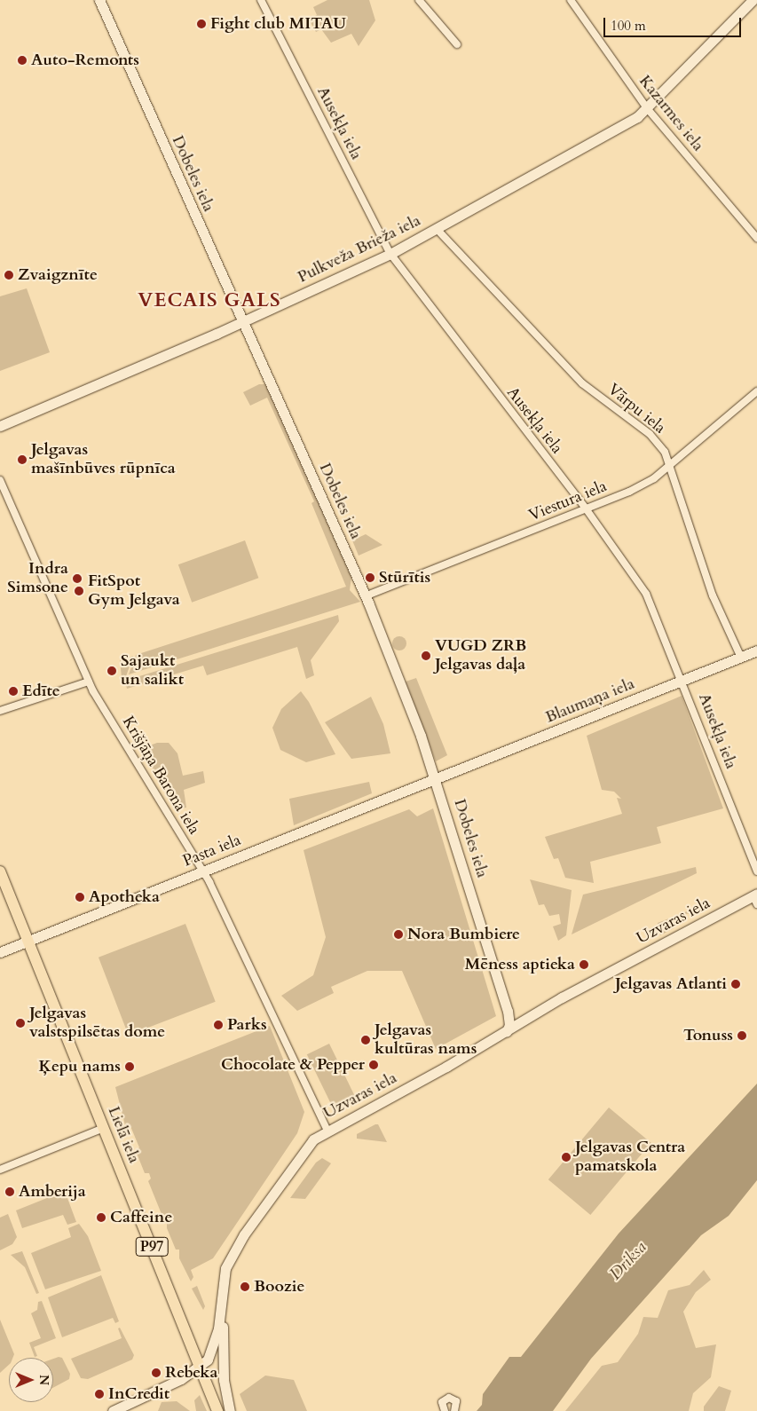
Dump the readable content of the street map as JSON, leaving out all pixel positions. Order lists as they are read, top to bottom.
{
  "streets": {
    "main road": ["Lielā iela", "P97"],
    "street": [
      "Kazarmes iela",
      "Ausekļa iela",
      "Dobeles iela",
      "Pulkveža Brieža iela",
      "Vārpu iela",
      "Viestura iela",
      "Blaumaņa iela",
      "Krišjāņa Barona iela",
      "Pasta iela",
      "Uzvaras iela"
    ]
  },
  "crossings": [
    ["Kazarmes iela", "Pulkveža Brieža iela"],
    ["Ausekļa iela", "Pulkveža Brieža iela"],
    ["Ausekļa iela", "Viestura iela"],
    ["Ausekļa iela", "Blaumaņa iela"],
    ["Dobeles iela", "Pulkveža Brieža iela"],
    ["Dobeles iela", "Viestura iela"],
    ["Dobeles iela", "Blaumaņa iela"],
    ["Dobeles iela", "Pasta iela"],
    ["Dobeles iela", "Uzvaras iela"],
    ["Pulkveža Brieža iela", "Vārpu iela"],
    ["Vārpu iela", "Viestura iela"],
    ["Vārpu iela", "Blaumaņa iela"],
    ["Blaumaņa iela", "Pasta iela"],
    ["Krišjāņa Barona iela", "Pasta iela"],
    ["Krišjāņa Barona iela", "Uzvaras iela"],
    ["Pasta iela", "Lielā iela"],
    ["Uzvaras iela", "Lielā iela"]
  ],
  "districts": ["VECAIS GALS"],
  "water": ["Driksa"],
  "places": [
    "Fight club MITAU",
    "Auto-Remonts",
    "Zvaigznīte",
    "Jelgavas mašīnbūves rūpnīca",
    "Stūrītis",
    "Indra Simsone",
    "FitSpot Gym Jelgava",
    "VUGD ZRB Jelgavas daļa",
    "Sajaukt un salikt",
    "Edīte",
    "Apotheka",
    "Nora Bumbiere",
    "Mēness aptieka",
    "Jelgavas Atlanti",
    "Jelgavas valstspilsētas dome",
    "Parks",
    "Tonuss",
    "Jelgavas kultūras nams",
    "Chocolate & Pepper",
    "Ķepu nams",
    "Jelgavas Centra pamatskola",
    "Amberija",
    "Caffeine",
    "Boozie",
    "Rebeka",
    "InCredit"
  ],
  "scale_bar": "100 m",
  "north": "right"
}
